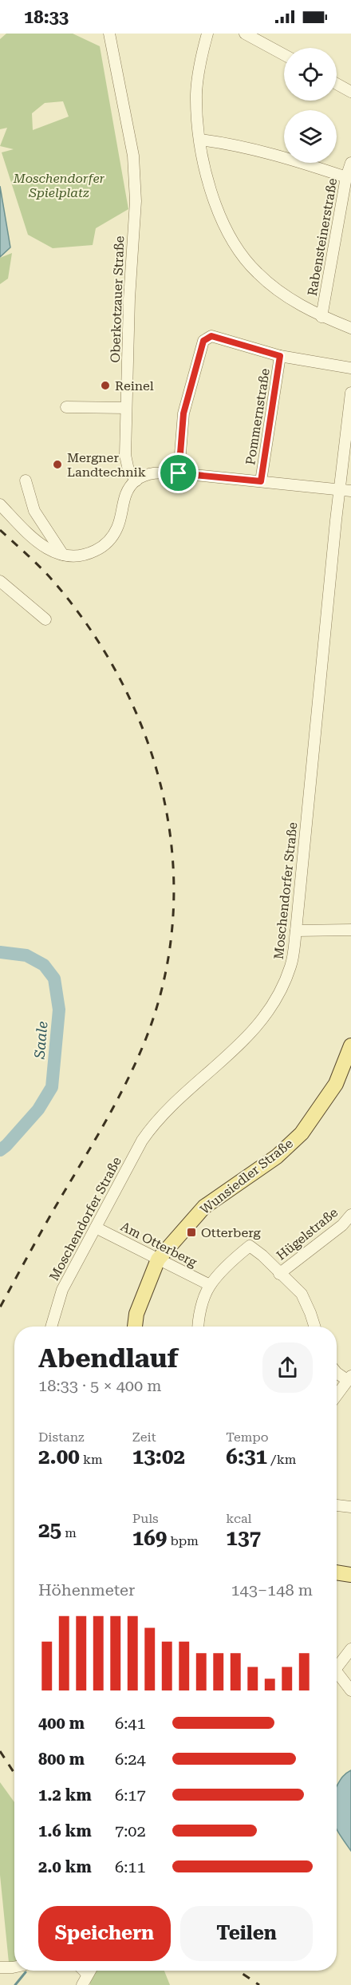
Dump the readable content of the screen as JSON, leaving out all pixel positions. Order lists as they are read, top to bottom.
{
  "streets": {
    "main road": ["Wunsiedler Straße"],
    "street": [
      "Rabensteinerstraße",
      "Oberkotzauer Straße",
      "Pommernstraße",
      "Moschendorfer Straße",
      "Hügelstraße",
      "Am Otterberg"
    ]
  },
  "crossings": [
    ["Moschendorfer Straße", "Am Otterberg"],
    ["Wunsiedler Straße", "Am Otterberg"]
  ],
  "water": ["Saale"],
  "parks": ["Moschendorfer Spielplatz"],
  "places": {
    "other": ["Reinel", "Mergner Landtechnik"],
    "transit": ["Otterberg"]
  },
  "page": {
    "status": "18:33",
    "heading": ["Abendlauf", "18:33 · 5 × 400 m"],
    "stats": [
      ["Distanz", "2.00 km"],
      ["Zeit", "13:02"],
      ["Tempo", "6:31 /km"],
      ["25 m"],
      ["Puls", "169 bpm"],
      ["kcal", "137"]
    ],
    "chart": ["Höhenmeter", "143–148 m"],
    "list": [
      {
        "name": "400 m",
        "note": "6:41"
      },
      {
        "name": "800 m",
        "note": "6:24"
      },
      {
        "name": "1.2 km",
        "note": "6:17"
      },
      {
        "name": "1.6 km",
        "note": "7:02"
      },
      {
        "name": "2.0 km",
        "note": "6:11"
      }
    ],
    "buttons": ["Speichern", "Teilen"]
  }
}
